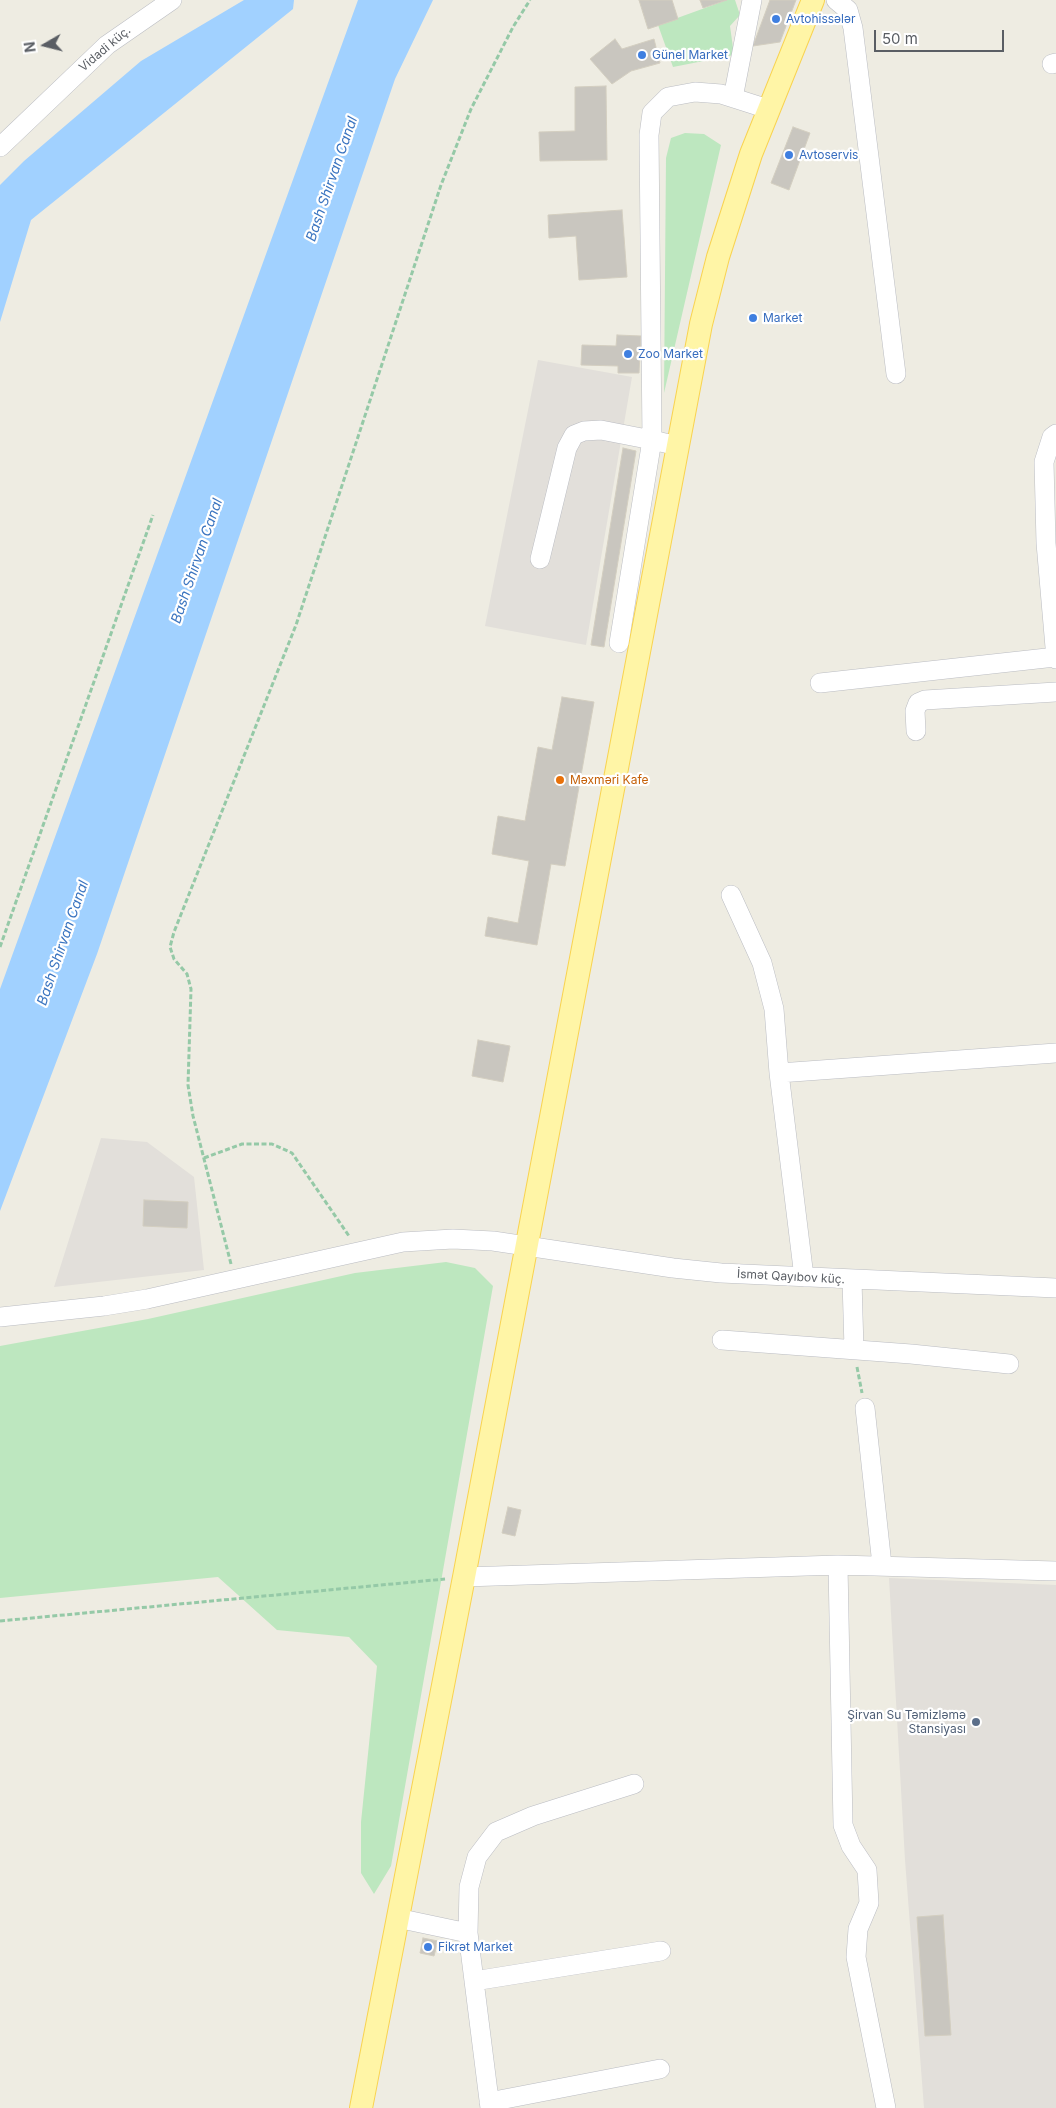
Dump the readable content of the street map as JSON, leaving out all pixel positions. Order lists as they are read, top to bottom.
{
  "streets": {
    "street": ["Vidadi küç.", "İsmət Qayıbov küç."]
  },
  "water": ["Bash Shirvan Canal"],
  "places": [
    "Avtohissələr",
    "Günel Market",
    "Avtoservis",
    "Market",
    "Zoo Market",
    "Məxməri Kafe",
    "Şirvan Su Təmizləmə Stansiyası",
    "Fikrət Market"
  ],
  "scale_bar": "50 m",
  "north": "left"
}
